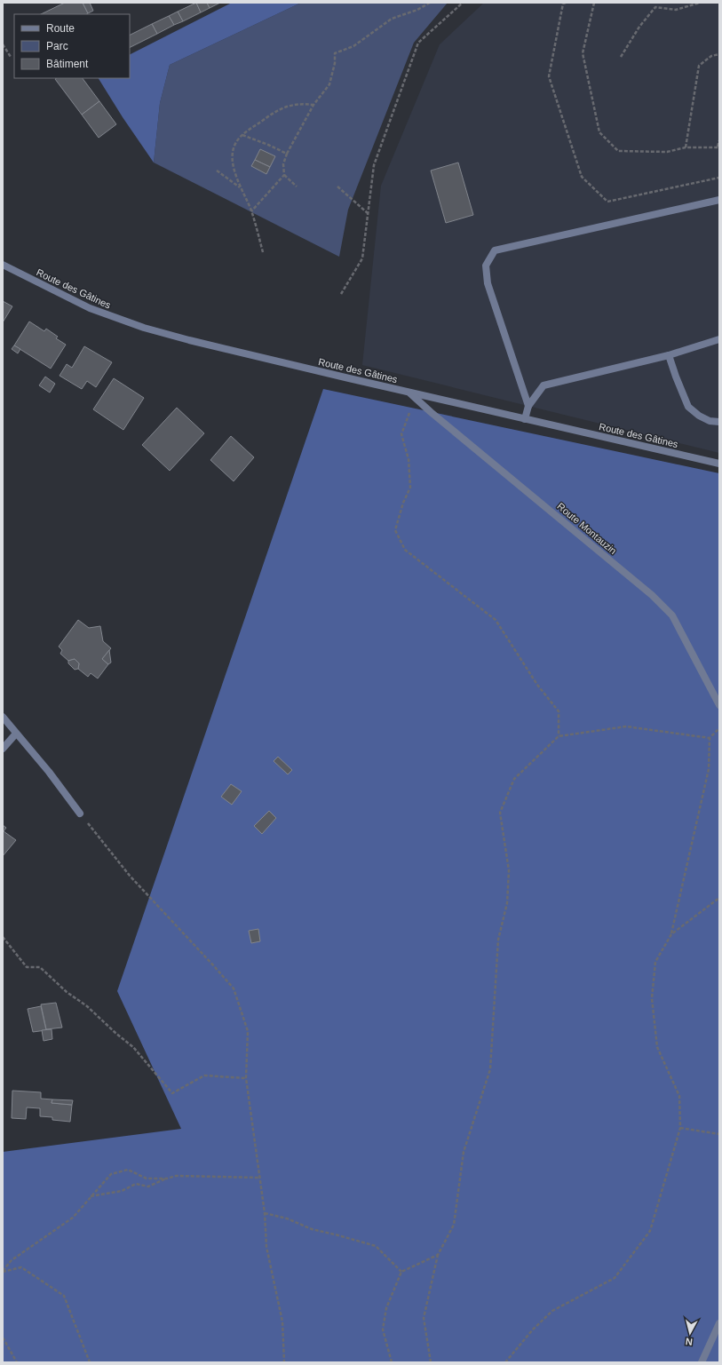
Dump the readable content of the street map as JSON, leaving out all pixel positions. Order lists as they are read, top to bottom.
{
  "streets": {
    "street": ["Route des Gâtines", "Route Montauzin"]
  },
  "crossings": [
    ["Route des Gâtines", "Route Montauzin"]
  ],
  "legend": ["Route", "Parc", "Bâtiment"],
  "north": "bottom"
}
